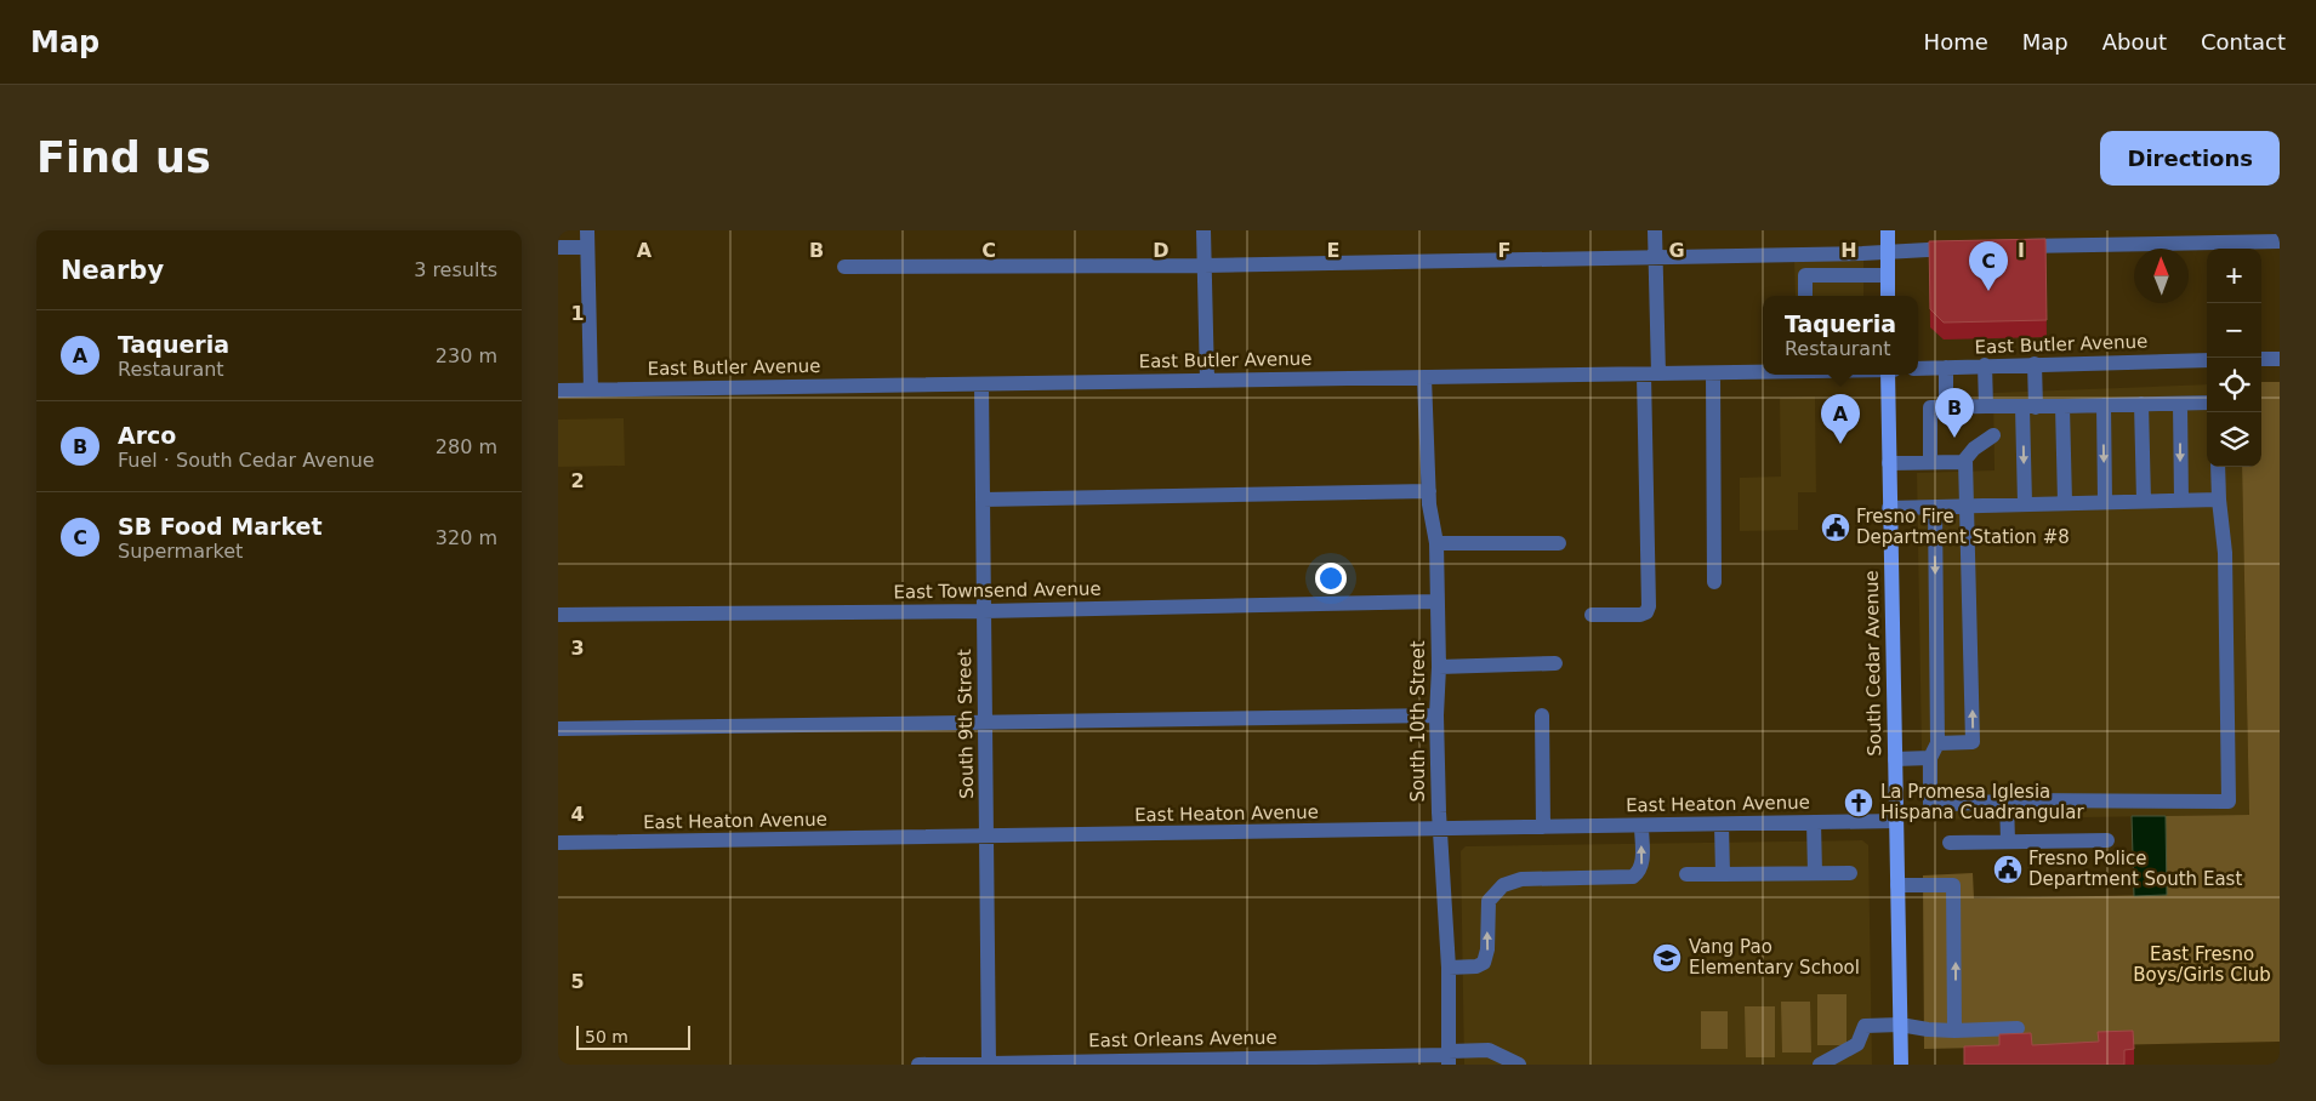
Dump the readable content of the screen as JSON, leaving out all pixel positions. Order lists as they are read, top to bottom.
{
  "streets": {
    "main road": ["South Cedar Avenue"],
    "street": [
      "East Butler Avenue",
      "East Townsend Avenue",
      "South 10th Street",
      "South 9th Street",
      "East Heaton Avenue",
      "East Orleans Avenue"
    ]
  },
  "crossings": [
    ["East Butler Avenue", "South 10th Street"],
    ["East Butler Avenue", "South 9th Street"],
    ["East Townsend Avenue", "South 10th Street"],
    ["East Townsend Avenue", "South 9th Street"],
    ["South Cedar Avenue", "East Heaton Avenue"],
    ["South 10th Street", "East Heaton Avenue"],
    ["South 10th Street", "East Orleans Avenue"],
    ["South 9th Street", "East Heaton Avenue"],
    ["South 9th Street", "East Orleans Avenue"]
  ],
  "parks": ["East Fresno Boys/Girls Club"],
  "places": {
    "public building": ["Fresno Fire Department Station #8", "Fresno Police Department South East"],
    "church": ["La Promesa Iglesia Hispana Cuadrangular"],
    "school or university": ["Vang Pao Elementary School"]
  },
  "scale_bar": "50 m",
  "north": "top",
  "page": {
    "header": "Map",
    "nav": [
      "Home",
      "Map",
      "About",
      "Contact"
    ],
    "buttons": "Directions",
    "title": "Find us",
    "heading": ["Nearby", "3 results"],
    "pins": ["C", "B", "A"],
    "map_buttons": ["+", "−"],
    "popup": ["Taqueria", "Restaurant"],
    "list": [
      {
        "mark": "A",
        "name": "Taqueria",
        "note": "Restaurant",
        "value": "230 m"
      },
      {
        "mark": "B",
        "name": "Arco",
        "note": "Fuel · South Cedar Avenue",
        "value": "280 m"
      },
      {
        "mark": "C",
        "name": "SB Food Market",
        "note": "Supermarket",
        "value": "320 m"
      }
    ],
    "scale": "50 m"
  },
  "grid": {
    "columns": [
      "A",
      "B",
      "C",
      "D",
      "E",
      "F",
      "G",
      "H",
      "I"
    ],
    "rows": [
      "1",
      "2",
      "3",
      "4",
      "5"
    ]
  }
}
